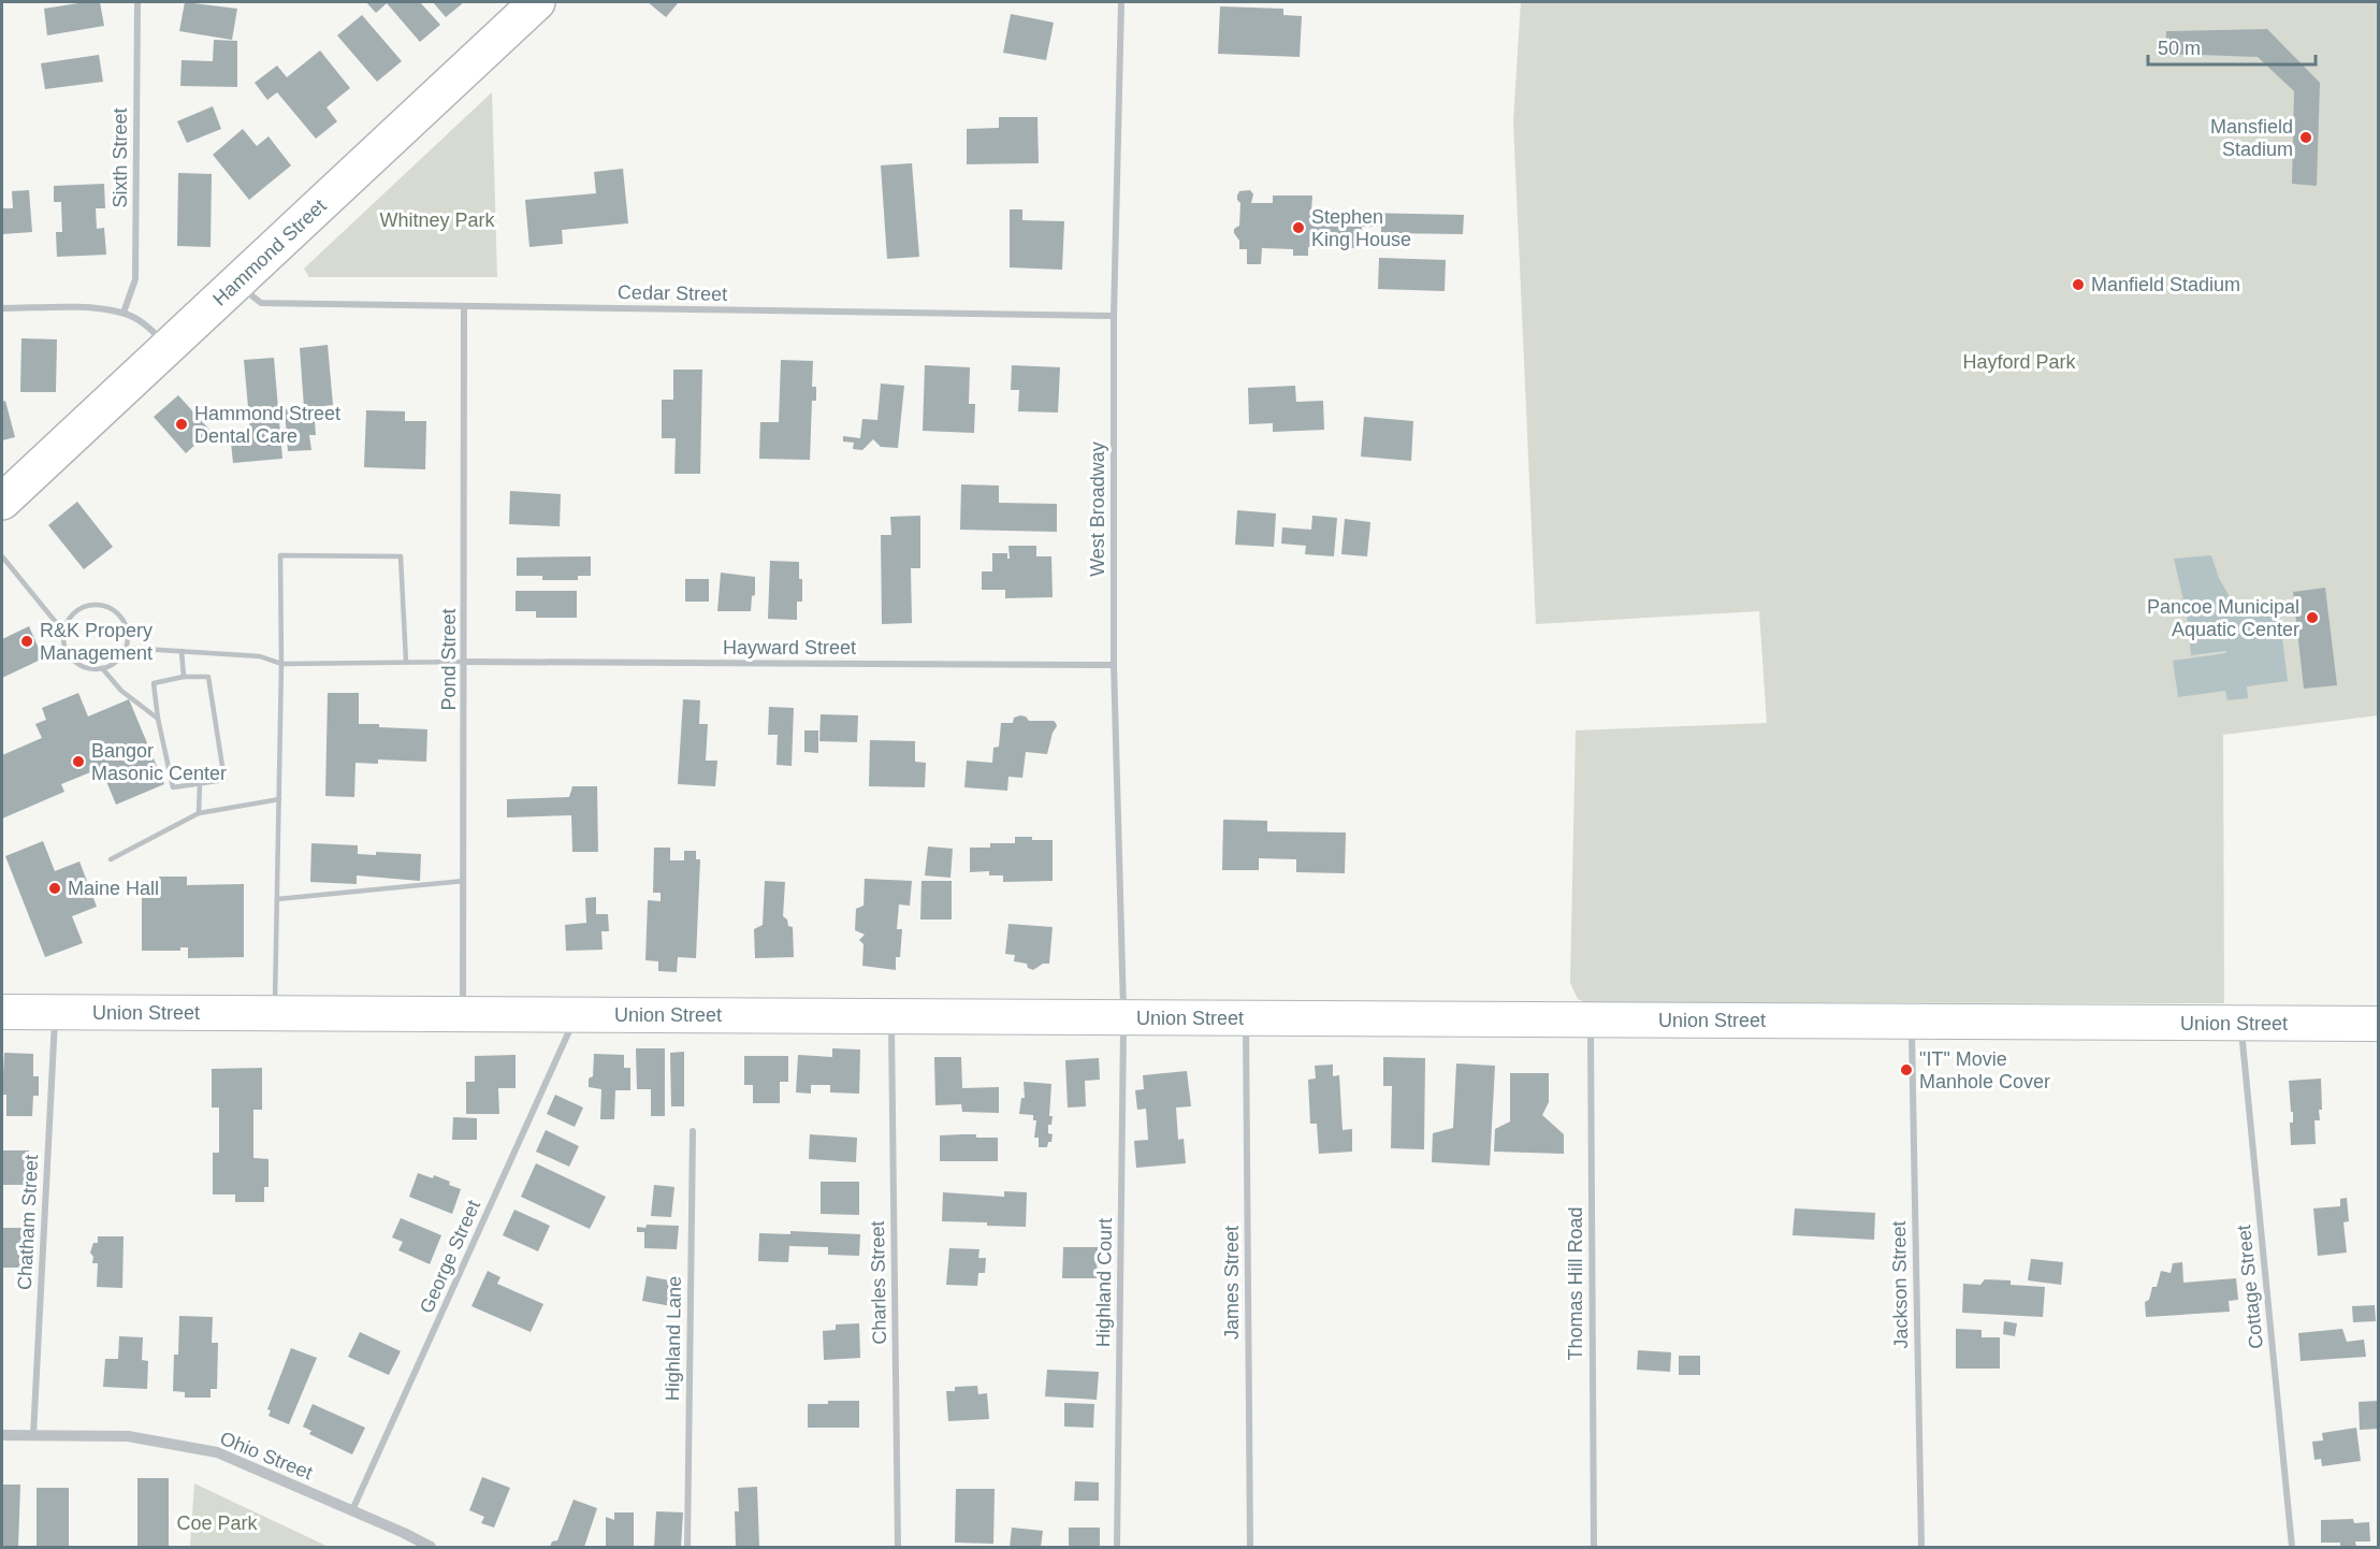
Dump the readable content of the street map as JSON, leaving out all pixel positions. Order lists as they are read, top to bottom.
{
  "streets": {
    "main road": ["Hammond Street", "Union Street"],
    "street": [
      "Sixth Street",
      "Cedar Street",
      "West Broadway",
      "Hayward Street",
      "Pond Street",
      "Chatham Street",
      "George Street",
      "Charles Street",
      "Highland Court",
      "James Street",
      "Thomas Hill Road",
      "Jackson Street",
      "Cottage Street",
      "Highland Lane",
      "Ohio Street"
    ]
  },
  "crossings": [
    ["Hammond Street", "Cedar Street"],
    ["Cedar Street", "West Broadway"],
    ["Cedar Street", "Pond Street"],
    ["West Broadway", "Hayward Street"],
    ["West Broadway", "Union Street"],
    ["West Broadway", "Highland Court"],
    ["Hayward Street", "Pond Street"],
    ["Pond Street", "Union Street"],
    ["Union Street", "Chatham Street"],
    ["Union Street", "George Street"],
    ["Union Street", "Charles Street"],
    ["Union Street", "Highland Court"],
    ["Union Street", "James Street"],
    ["Union Street", "Thomas Hill Road"],
    ["Union Street", "Jackson Street"],
    ["Union Street", "Cottage Street"],
    ["Chatham Street", "Ohio Street"],
    ["George Street", "Ohio Street"]
  ],
  "parks": ["Whitney Park", "Hayford Park", "Coe Park"],
  "places": [
    "Mansfield Stadium",
    "Stephen King House",
    "Manfield Stadium",
    "Hammond Street Dental Care",
    "Pancoe Municipal Aquatic Center",
    "R&K Propery Management",
    "Bangor Masonic Center",
    "Maine Hall",
    "\"IT\" Movie Manhole Cover"
  ],
  "scale_bar": "50 m"
}
